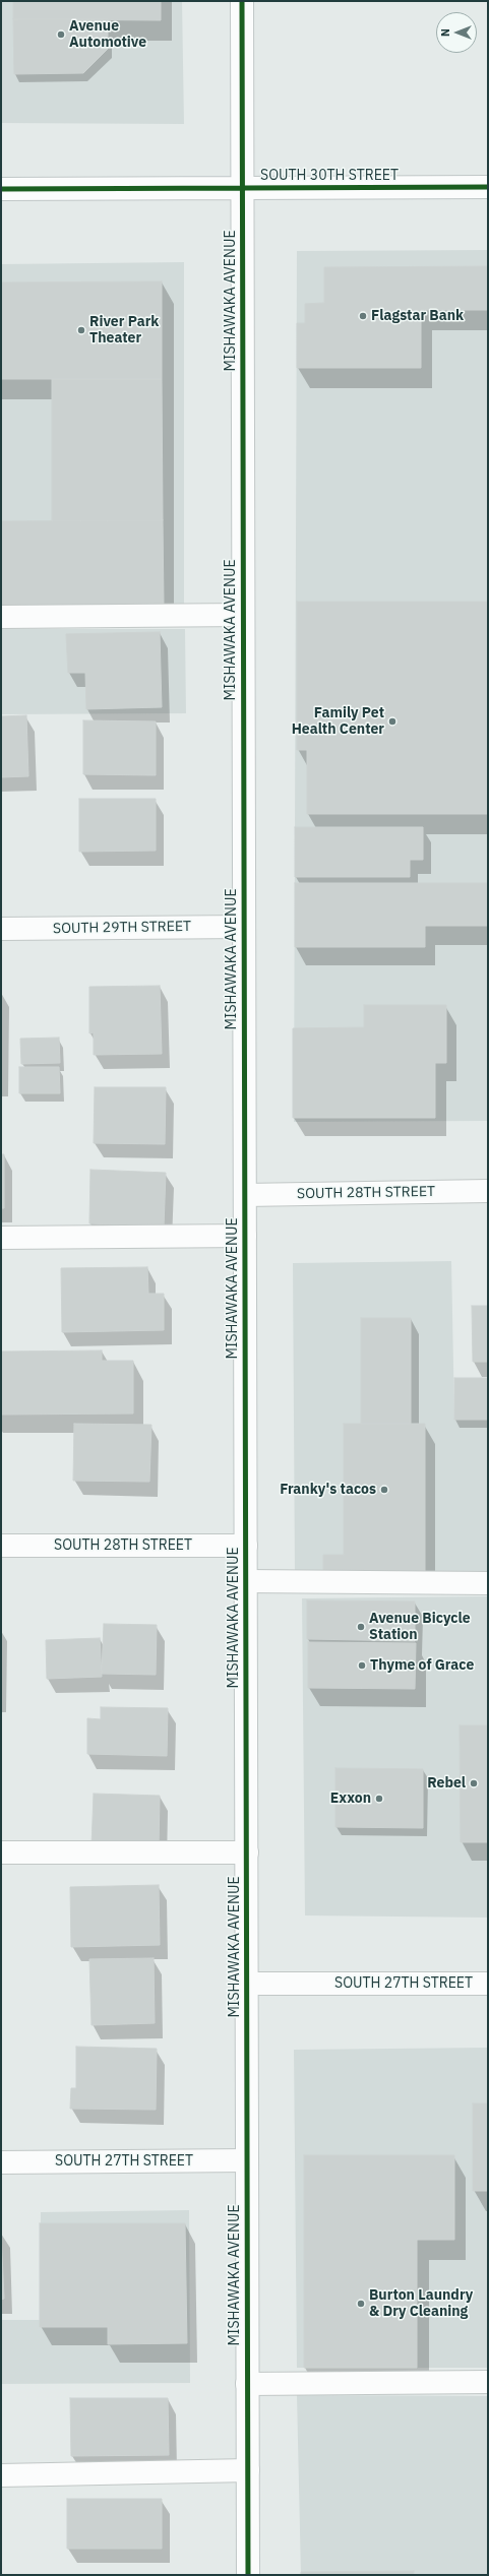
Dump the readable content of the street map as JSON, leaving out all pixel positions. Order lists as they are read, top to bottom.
{
  "streets": {
    "main road": [
      "SOUTH 30TH STREET",
      "MISHAWAKA AVENUE",
      "SOUTH 29TH STREET",
      "SOUTH 28TH STREET",
      "SOUTH 27TH STREET"
    ]
  },
  "crossings": [
    ["SOUTH 30TH STREET", "MISHAWAKA AVENUE"],
    ["MISHAWAKA AVENUE", "SOUTH 29TH STREET"],
    ["MISHAWAKA AVENUE", "SOUTH 28TH STREET"],
    ["MISHAWAKA AVENUE", "SOUTH 27TH STREET"]
  ],
  "places": [
    "Avenue Automotive",
    "Flagstar Bank",
    "River Park Theater",
    "Family Pet Health Center",
    "Franky's tacos",
    "Avenue Bicycle Station",
    "Thyme of Grace",
    "Rebel",
    "Exxon",
    "Burton Laundry & Dry Cleaning"
  ],
  "north": "left"
}
